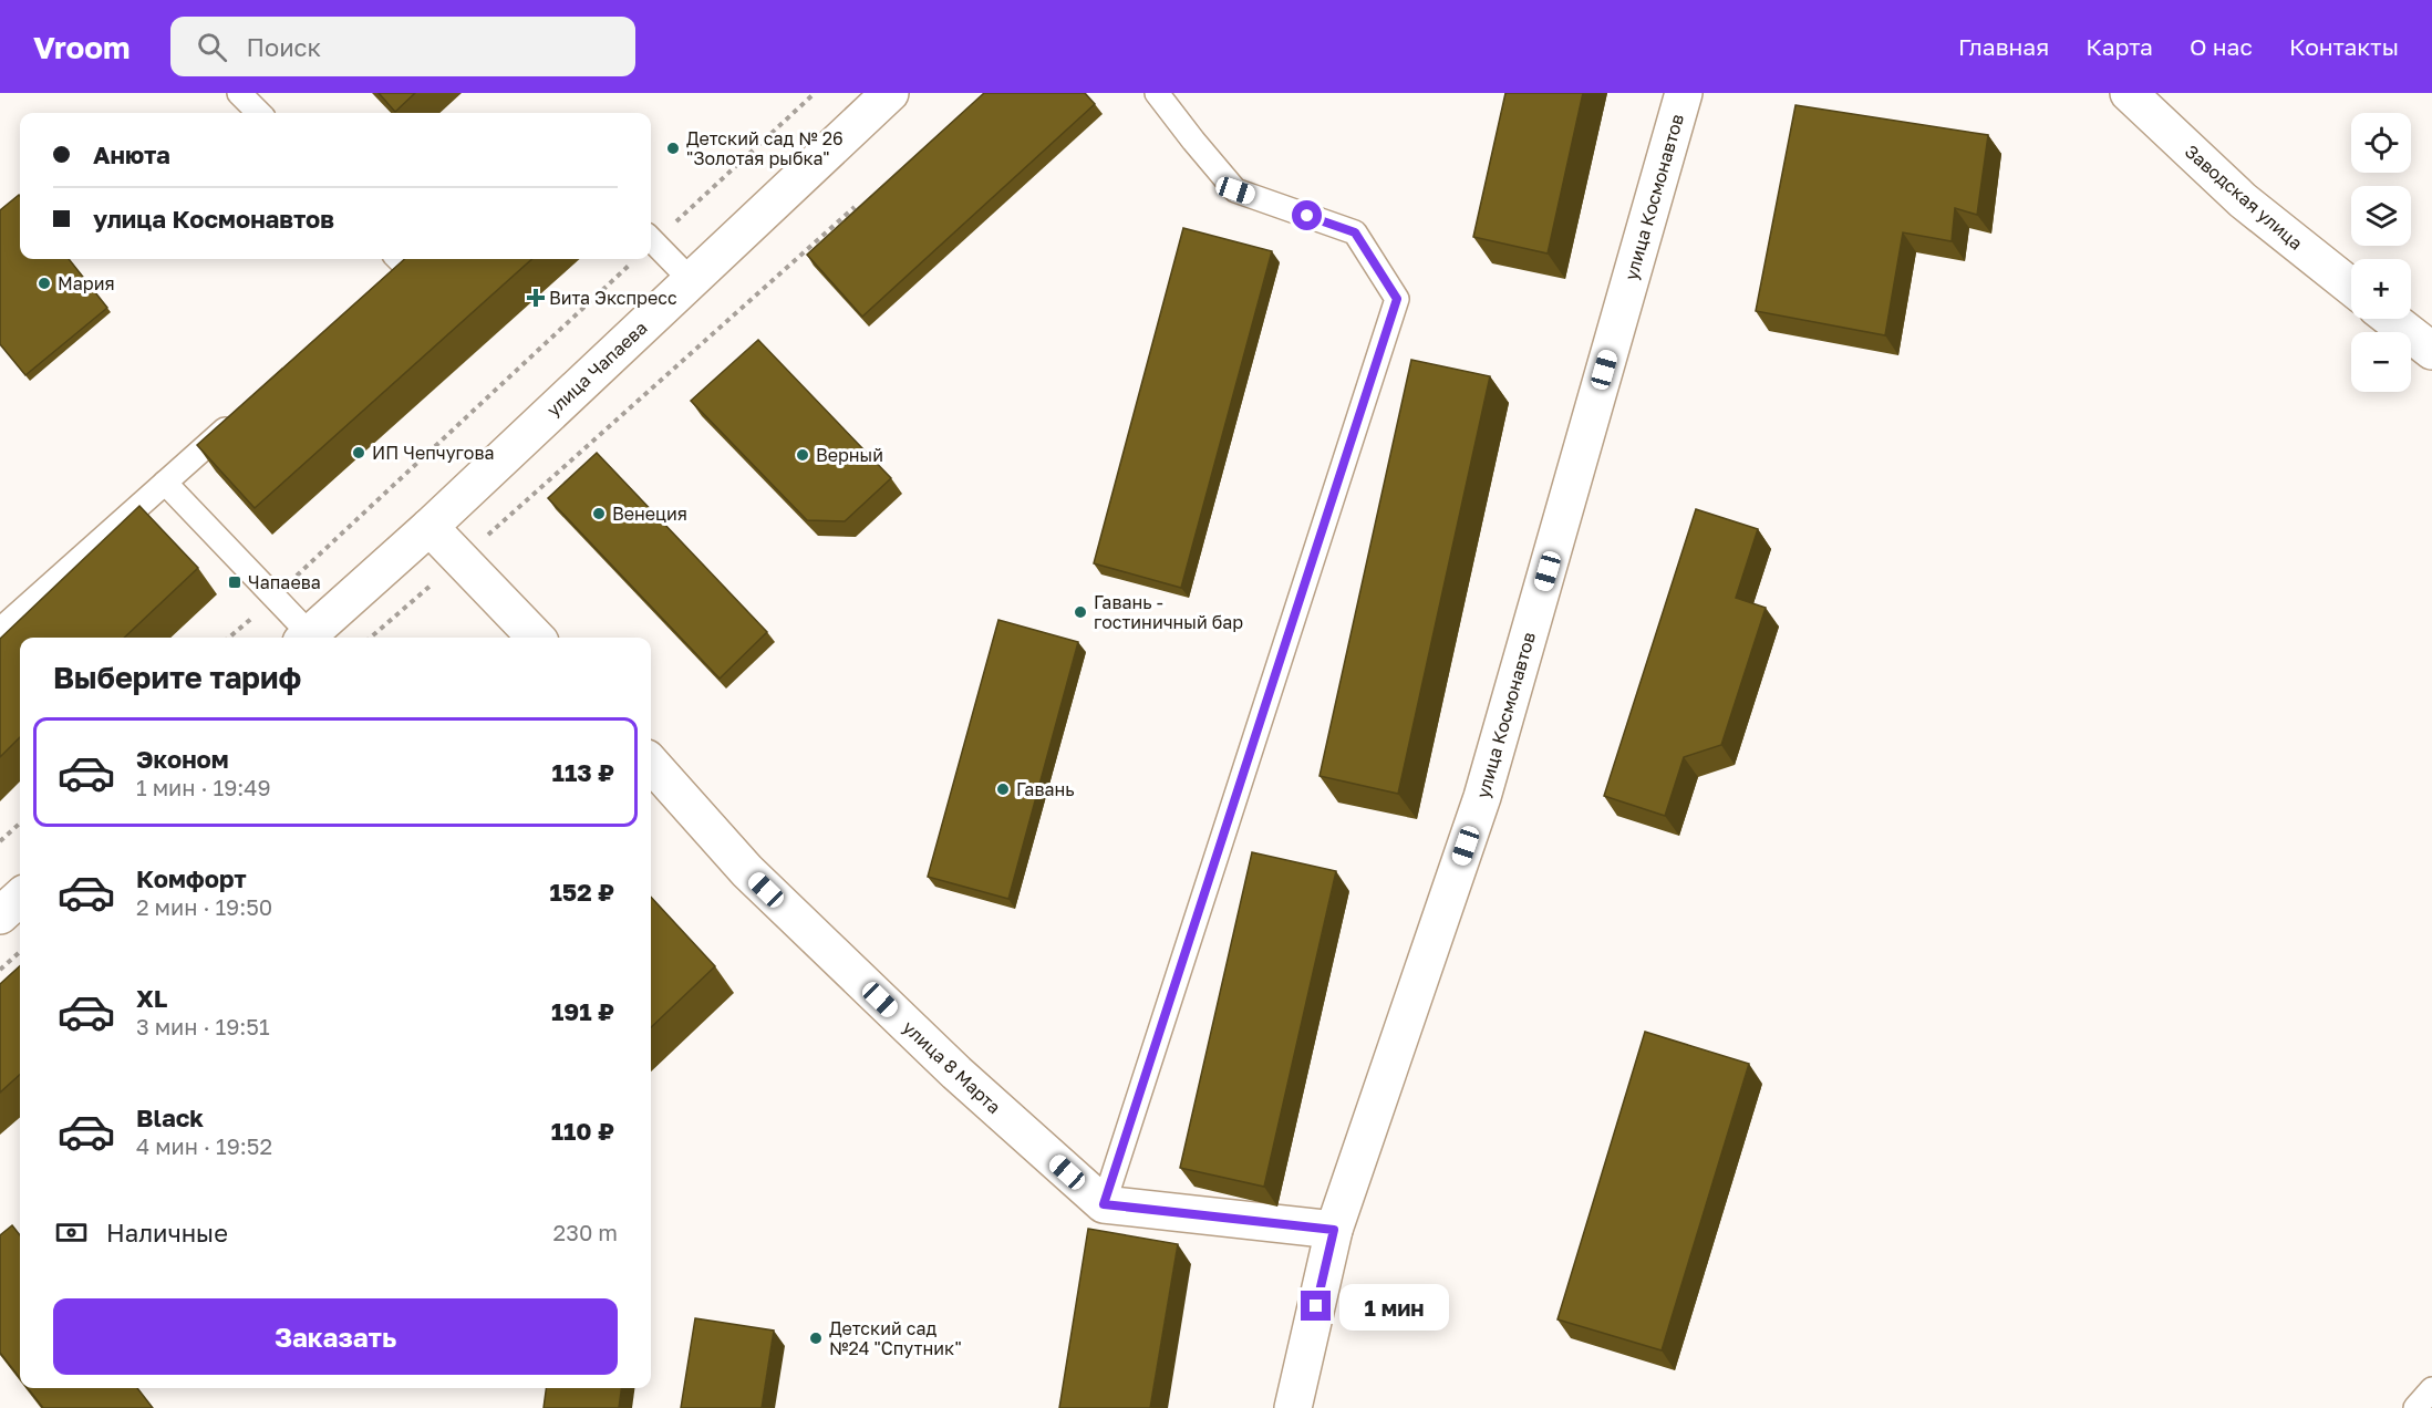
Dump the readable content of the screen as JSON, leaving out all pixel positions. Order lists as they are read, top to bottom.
{
  "streets": {
    "street": [
      "улица Космонавтов",
      "Заводская улица",
      "улица Чапаева",
      "улица 8 Марта"
    ]
  },
  "places": {
    "other": [
      "Детский сад № 26 \"Золотая рыбка\"",
      "Мария",
      "ИП Чепчугова",
      "Верный",
      "Венеция",
      "Гавань - гостиничный бар",
      "Гавань",
      "Детский сад №24 \"Спутник\""
    ],
    "health": ["Вита Экспресс"],
    "transit": ["Чапаева"]
  },
  "page": {
    "header": "Vroom",
    "search": "Поиск",
    "nav": [
      "Главная",
      "Карта",
      "О нас",
      "Контакты"
    ],
    "map_buttons": ["+", "−"],
    "banner": ["Анюта", "улица Космонавтов"],
    "heading": "Выберите тариф",
    "list": [
      {
        "name": "Эконом",
        "note": "1 мин · 19:49",
        "value": "113 ₽"
      },
      {
        "name": "Комфорт",
        "note": "2 мин · 19:50",
        "value": "152 ₽"
      },
      {
        "name": "XL",
        "note": "3 мин · 19:51",
        "value": "191 ₽"
      },
      {
        "name": "Black",
        "note": "4 мин · 19:52",
        "value": "110 ₽"
      }
    ],
    "pay": ["Наличные", "230 m"],
    "bubble": "1 мин",
    "buttons": "Заказать"
  }
}
